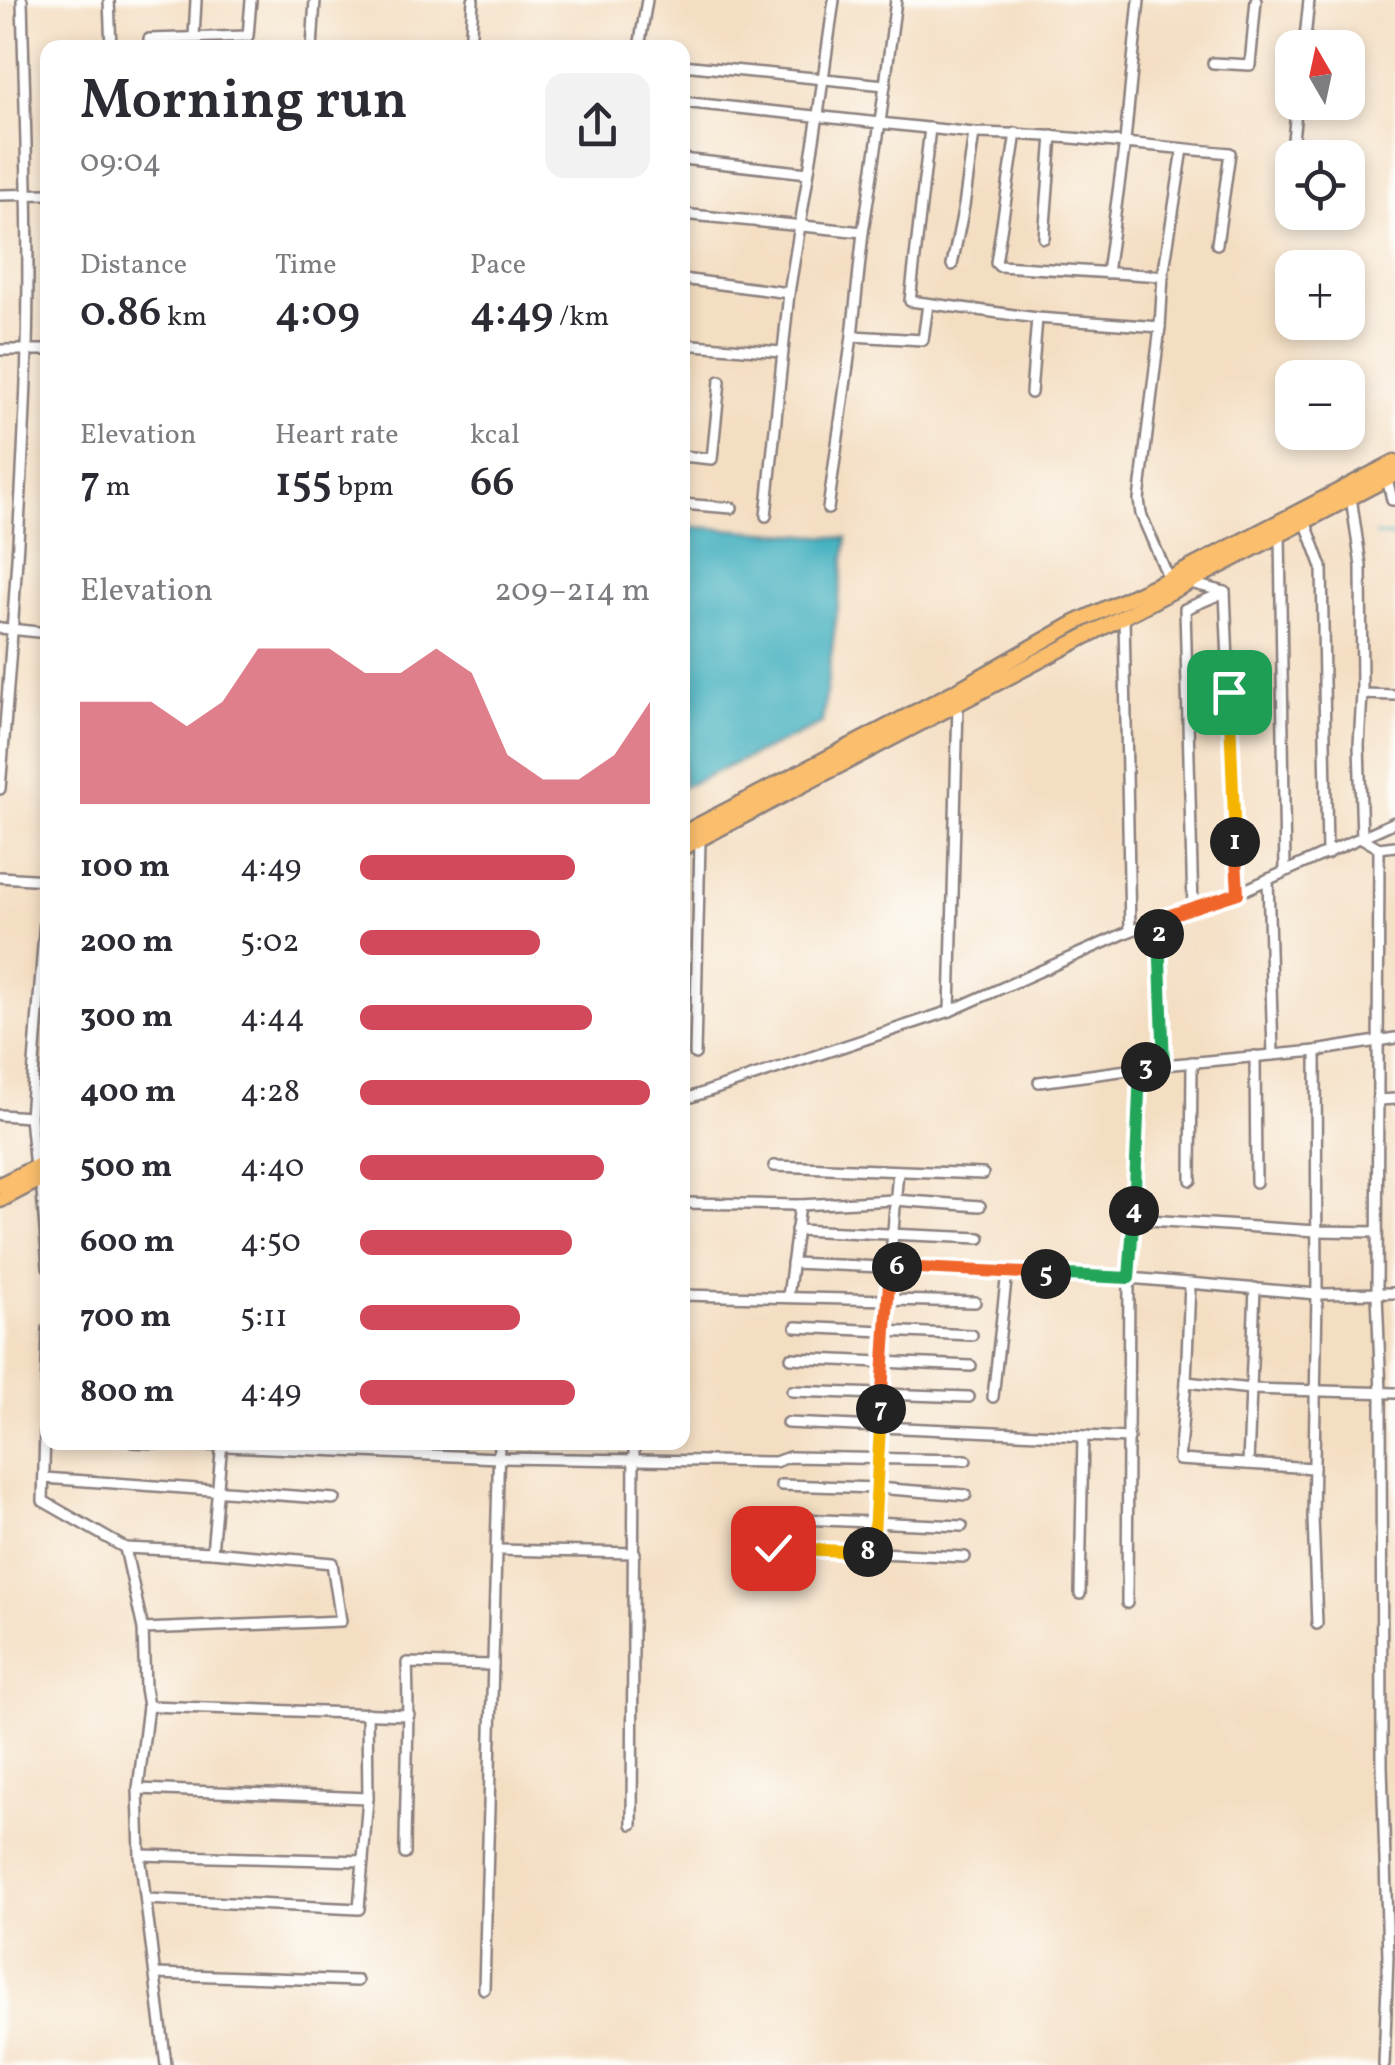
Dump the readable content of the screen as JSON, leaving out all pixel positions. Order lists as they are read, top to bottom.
{
  "north": "top",
  "page": {
    "map_buttons": ["+", "−"],
    "heading": ["Morning run", "09:04"],
    "stats": [
      ["Distance", "0.86 km"],
      ["Time", "4:09"],
      ["Pace", "4:49 /km"],
      ["Elevation", "7 m"],
      ["Heart rate", "155 bpm"],
      ["kcal", "66"]
    ],
    "chart": ["Elevation", "209–214 m"],
    "pins": [
      "1",
      "2",
      "3",
      "4",
      "6",
      "5",
      "7",
      "8"
    ],
    "list": [
      {
        "name": "100 m",
        "note": "4:49"
      },
      {
        "name": "200 m",
        "note": "5:02"
      },
      {
        "name": "300 m",
        "note": "4:44"
      },
      {
        "name": "400 m",
        "note": "4:28"
      },
      {
        "name": "500 m",
        "note": "4:40"
      },
      {
        "name": "600 m",
        "note": "4:50"
      },
      {
        "name": "700 m",
        "note": "5:11"
      },
      {
        "name": "800 m",
        "note": "4:49"
      }
    ]
  }
}
